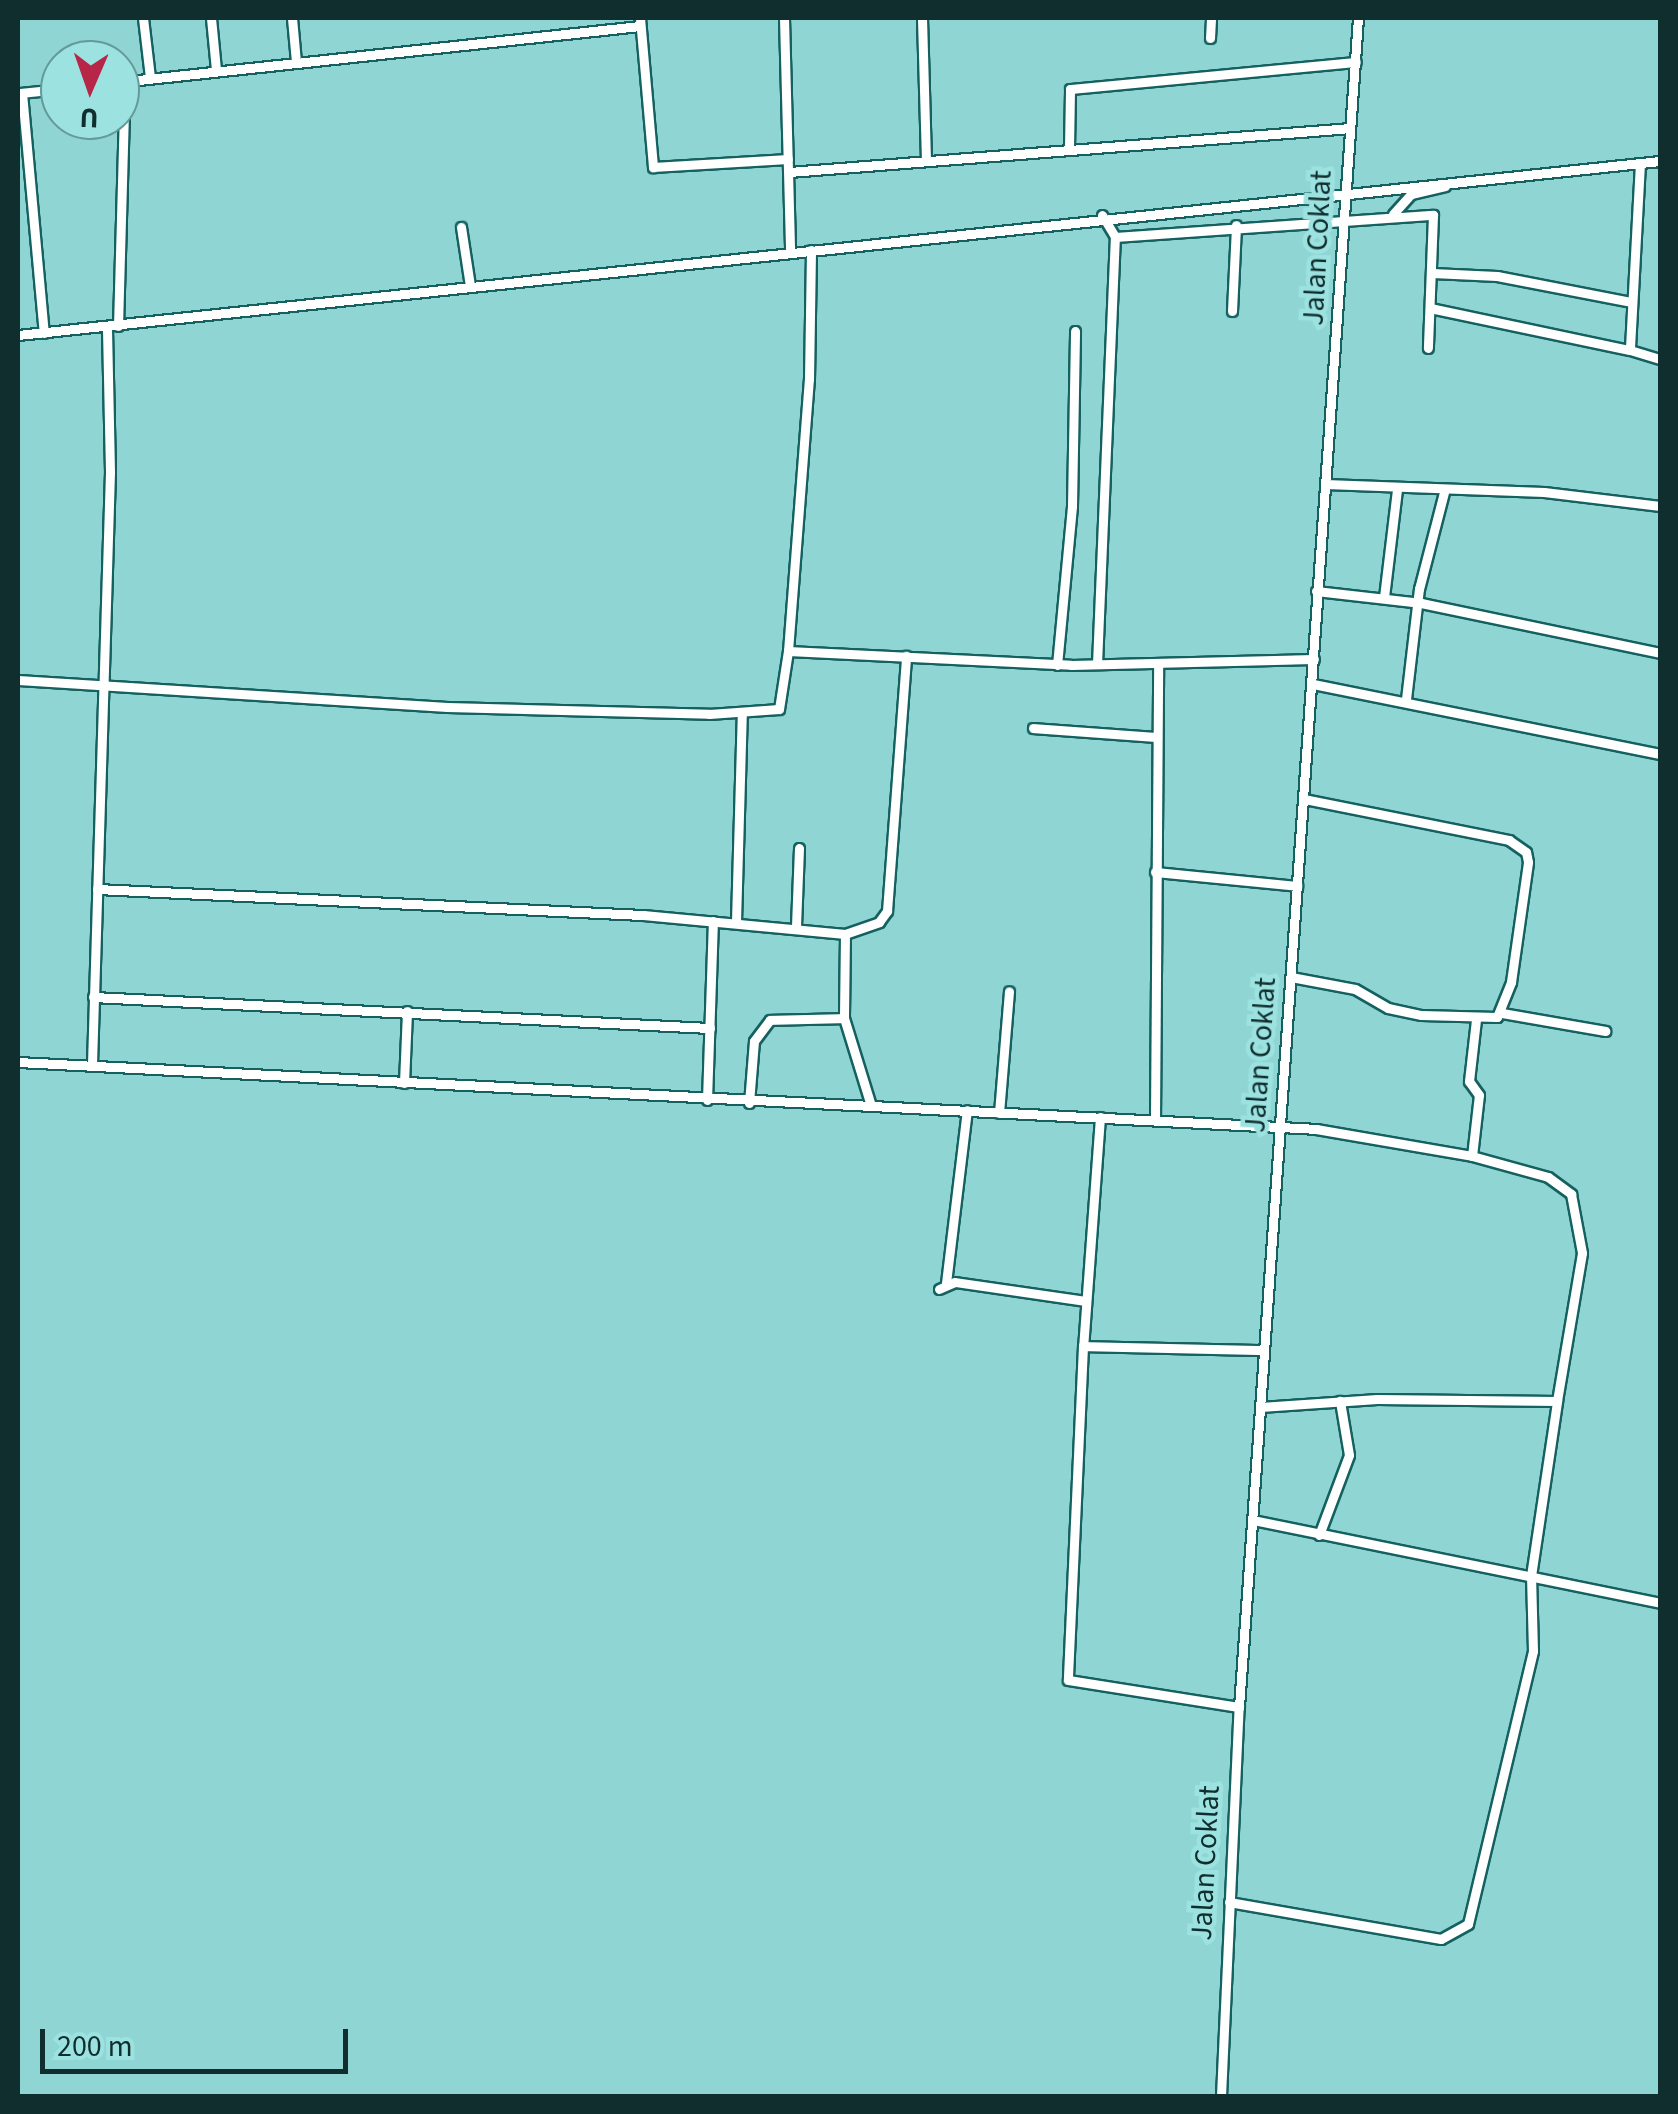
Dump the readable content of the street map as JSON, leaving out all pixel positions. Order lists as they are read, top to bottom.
{
  "streets": {
    "street": ["Jalan Coklat"]
  },
  "scale_bar": "200 m",
  "north": "bottom"
}
